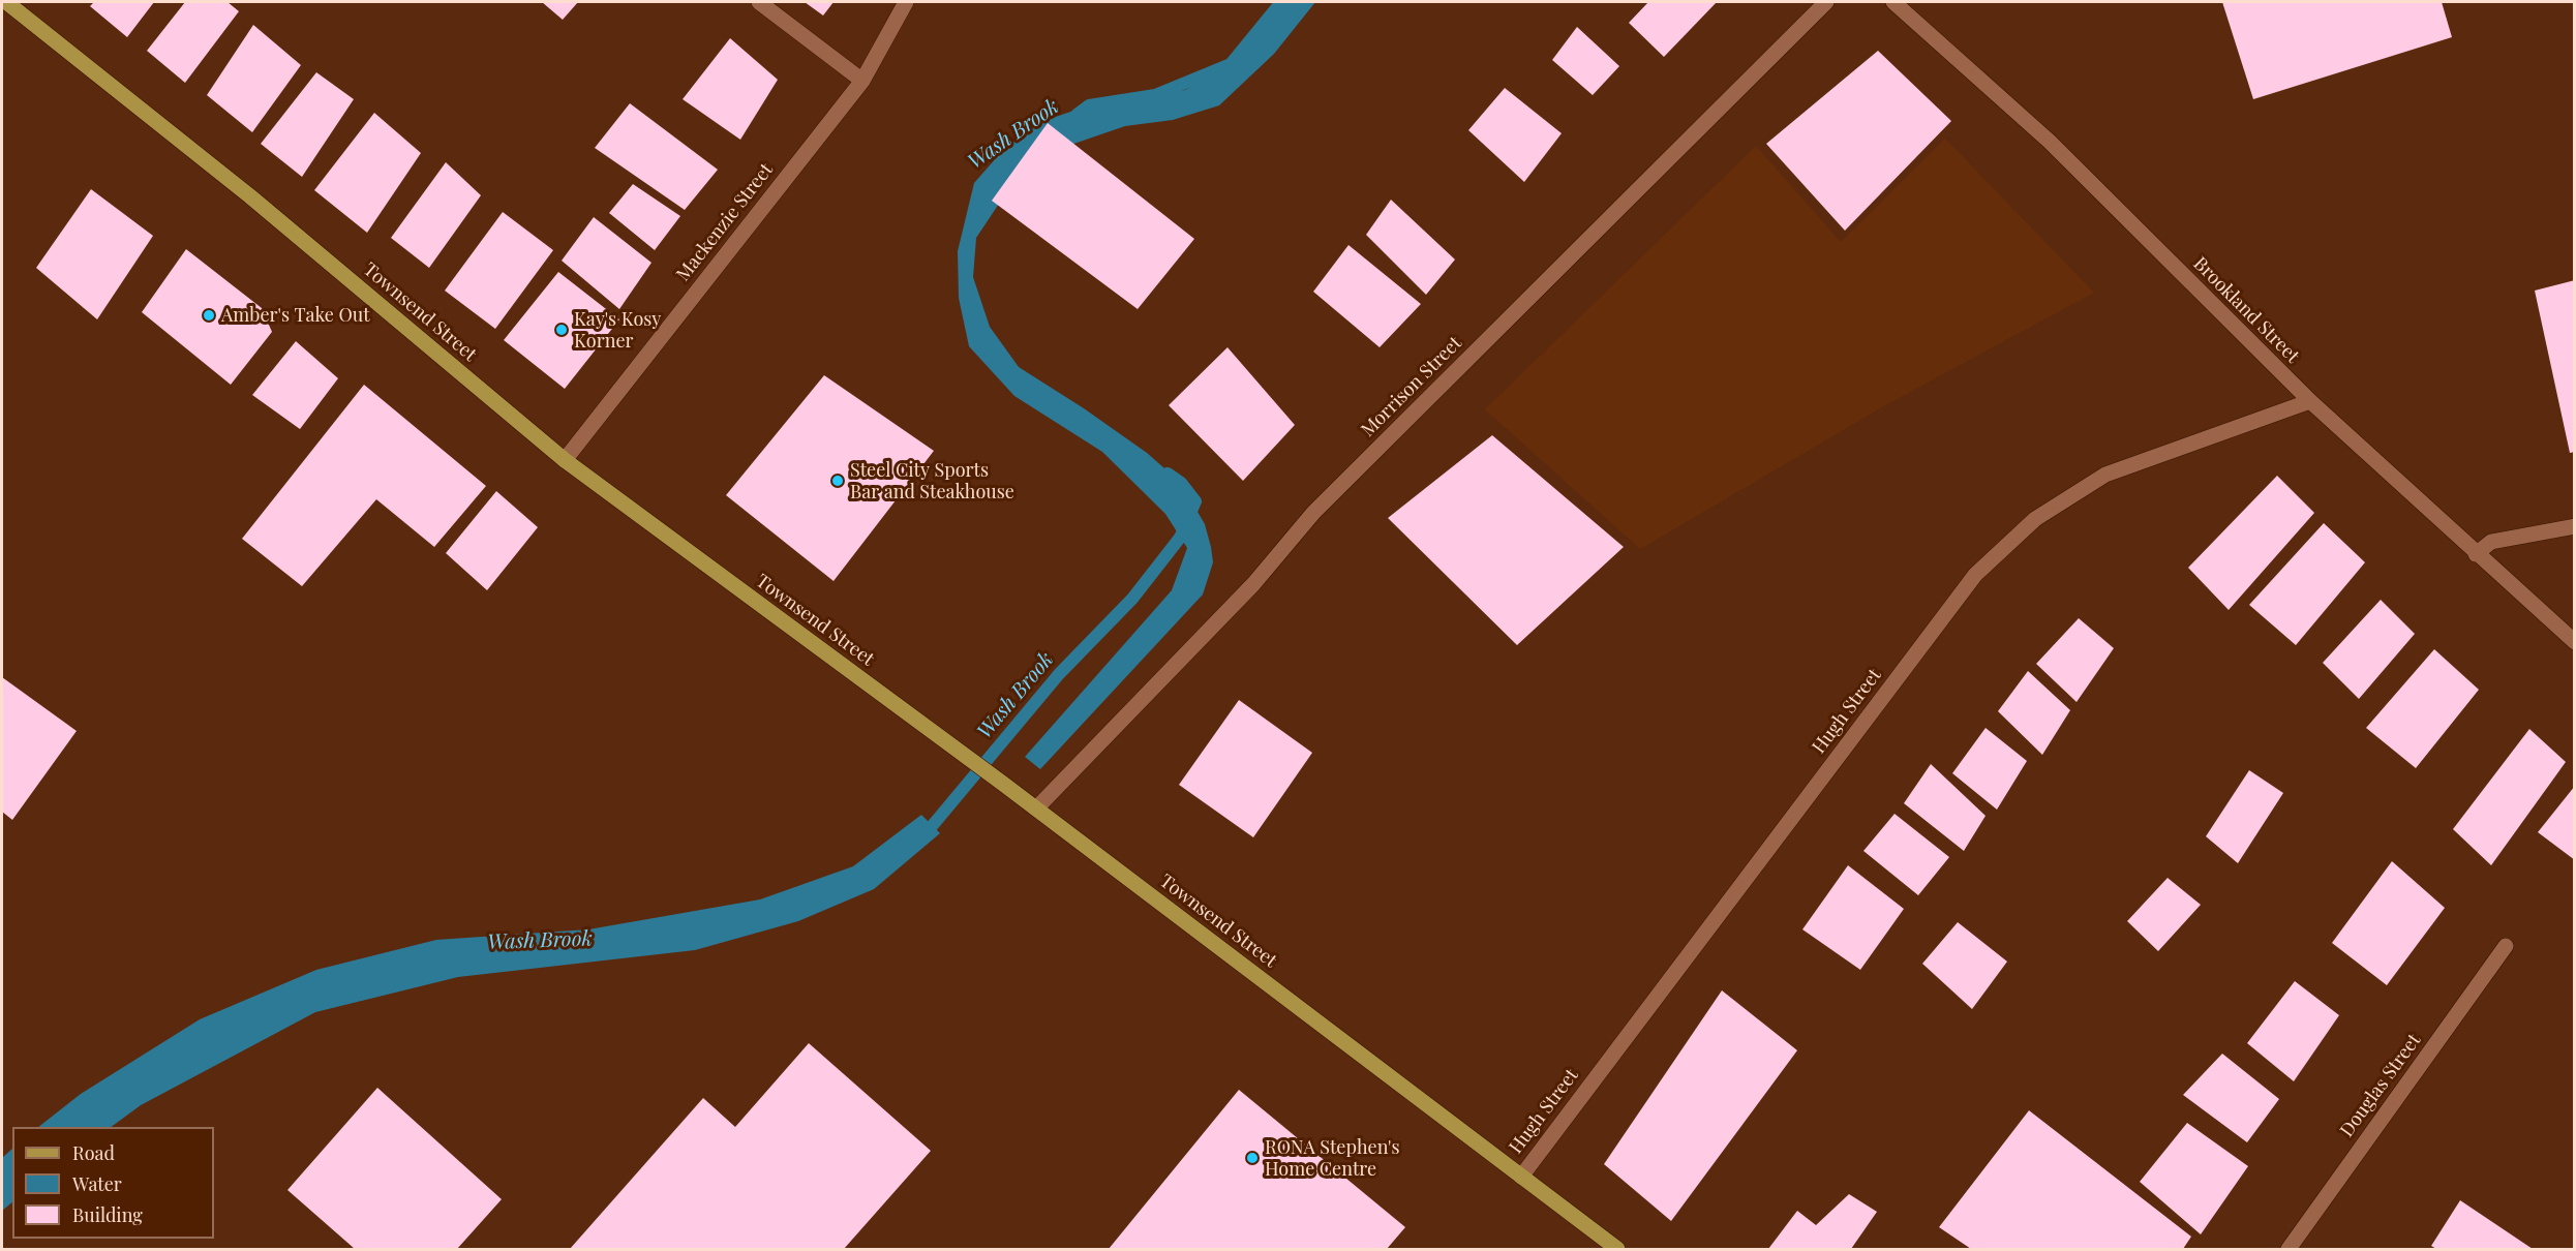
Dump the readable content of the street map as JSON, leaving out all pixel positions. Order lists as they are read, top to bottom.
{
  "streets": {
    "main road": ["Townsend Street"],
    "street": [
      "Mackenzie Street",
      "Brookland Street",
      "Morrison Street",
      "Hugh Street",
      "Douglas Street"
    ]
  },
  "crossings": [
    ["Mackenzie Street", "Townsend Street"],
    ["Brookland Street", "Hugh Street"],
    ["Townsend Street", "Morrison Street"],
    ["Townsend Street", "Hugh Street"]
  ],
  "water": ["Wash Brook"],
  "places": [
    "Amber's Take Out",
    "Kay's Kosy Korner",
    "Steel City Sports Bar and Steakhouse",
    "RONA Stephen's Home Centre"
  ],
  "legend": ["Road", "Water", "Building"]
}
